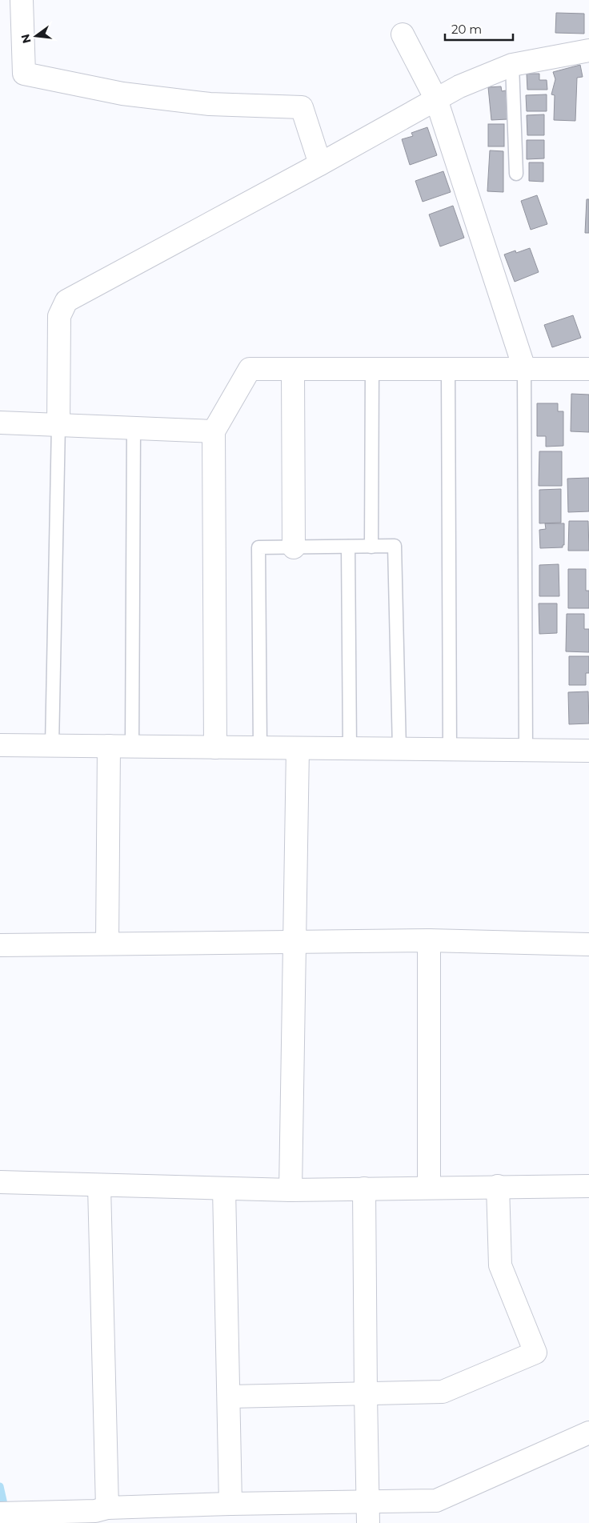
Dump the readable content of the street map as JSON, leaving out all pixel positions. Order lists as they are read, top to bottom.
{
  "scale_bar": "20 m",
  "north": "left"
}
